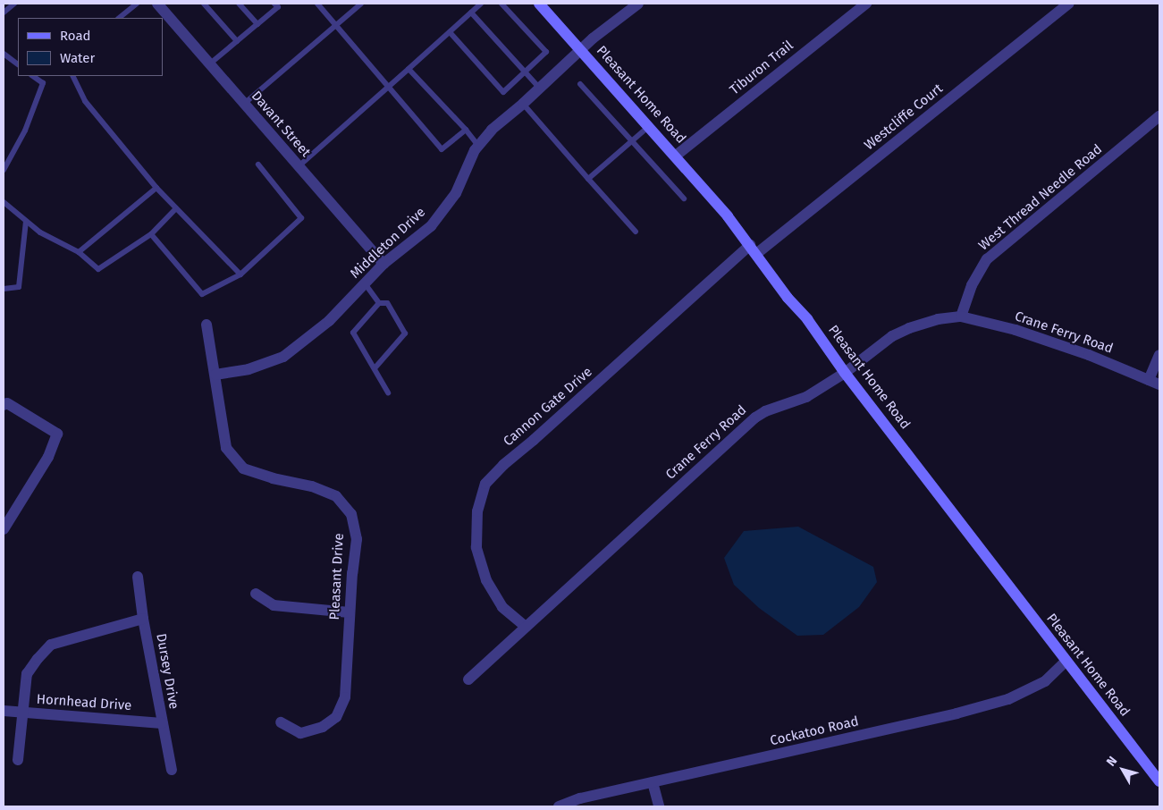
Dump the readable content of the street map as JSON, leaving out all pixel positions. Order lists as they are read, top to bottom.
{
  "streets": {
    "main road": ["Pleasant Home Road"],
    "street": [
      "Tiburon Trail",
      "Westcliffe Court",
      "Davant Street",
      "West Thread Needle Road",
      "Middleton Drive",
      "Crane Ferry Road",
      "Cannon Gate Drive",
      "Pleasant Drive",
      "Dursey Drive",
      "Hornhead Drive",
      "Cockatoo Road"
    ]
  },
  "crossings": [
    ["Tiburon Trail", "Pleasant Home Road"],
    ["Pleasant Home Road", "Westcliffe Court"],
    ["Pleasant Home Road", "Middleton Drive"],
    ["Pleasant Home Road", "Crane Ferry Road"],
    ["Pleasant Home Road", "Cannon Gate Drive"],
    ["Pleasant Home Road", "Cockatoo Road"],
    ["Westcliffe Court", "Cannon Gate Drive"],
    ["Davant Street", "Middleton Drive"],
    ["West Thread Needle Road", "Crane Ferry Road"],
    ["Middleton Drive", "Pleasant Drive"],
    ["Crane Ferry Road", "Cannon Gate Drive"],
    ["Dursey Drive", "Hornhead Drive"]
  ],
  "legend": ["Road", "Water"],
  "north": "top left"
}
